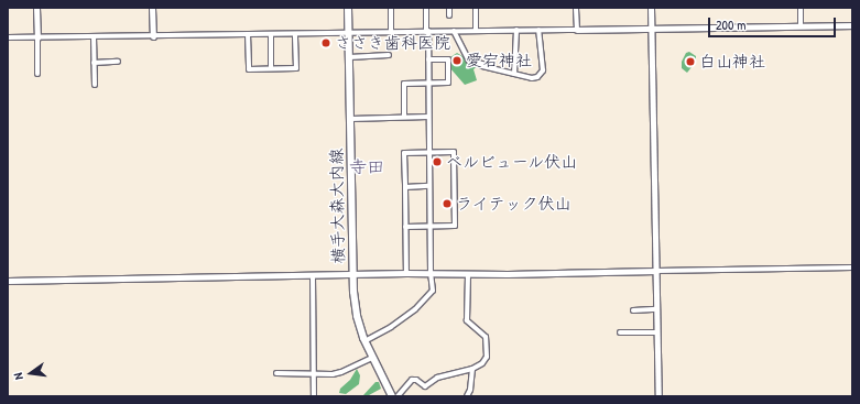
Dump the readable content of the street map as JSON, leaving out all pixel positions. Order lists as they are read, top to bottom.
{
  "streets": {
    "main road": ["横手大森大内線"]
  },
  "districts": ["寺田"],
  "places": [
    "ささき歯科医院",
    "愛宕神社",
    "白山神社",
    "ベルビュール伏山",
    "ライテック伏山"
  ],
  "scale_bar": "200 m",
  "north": "left"
}
